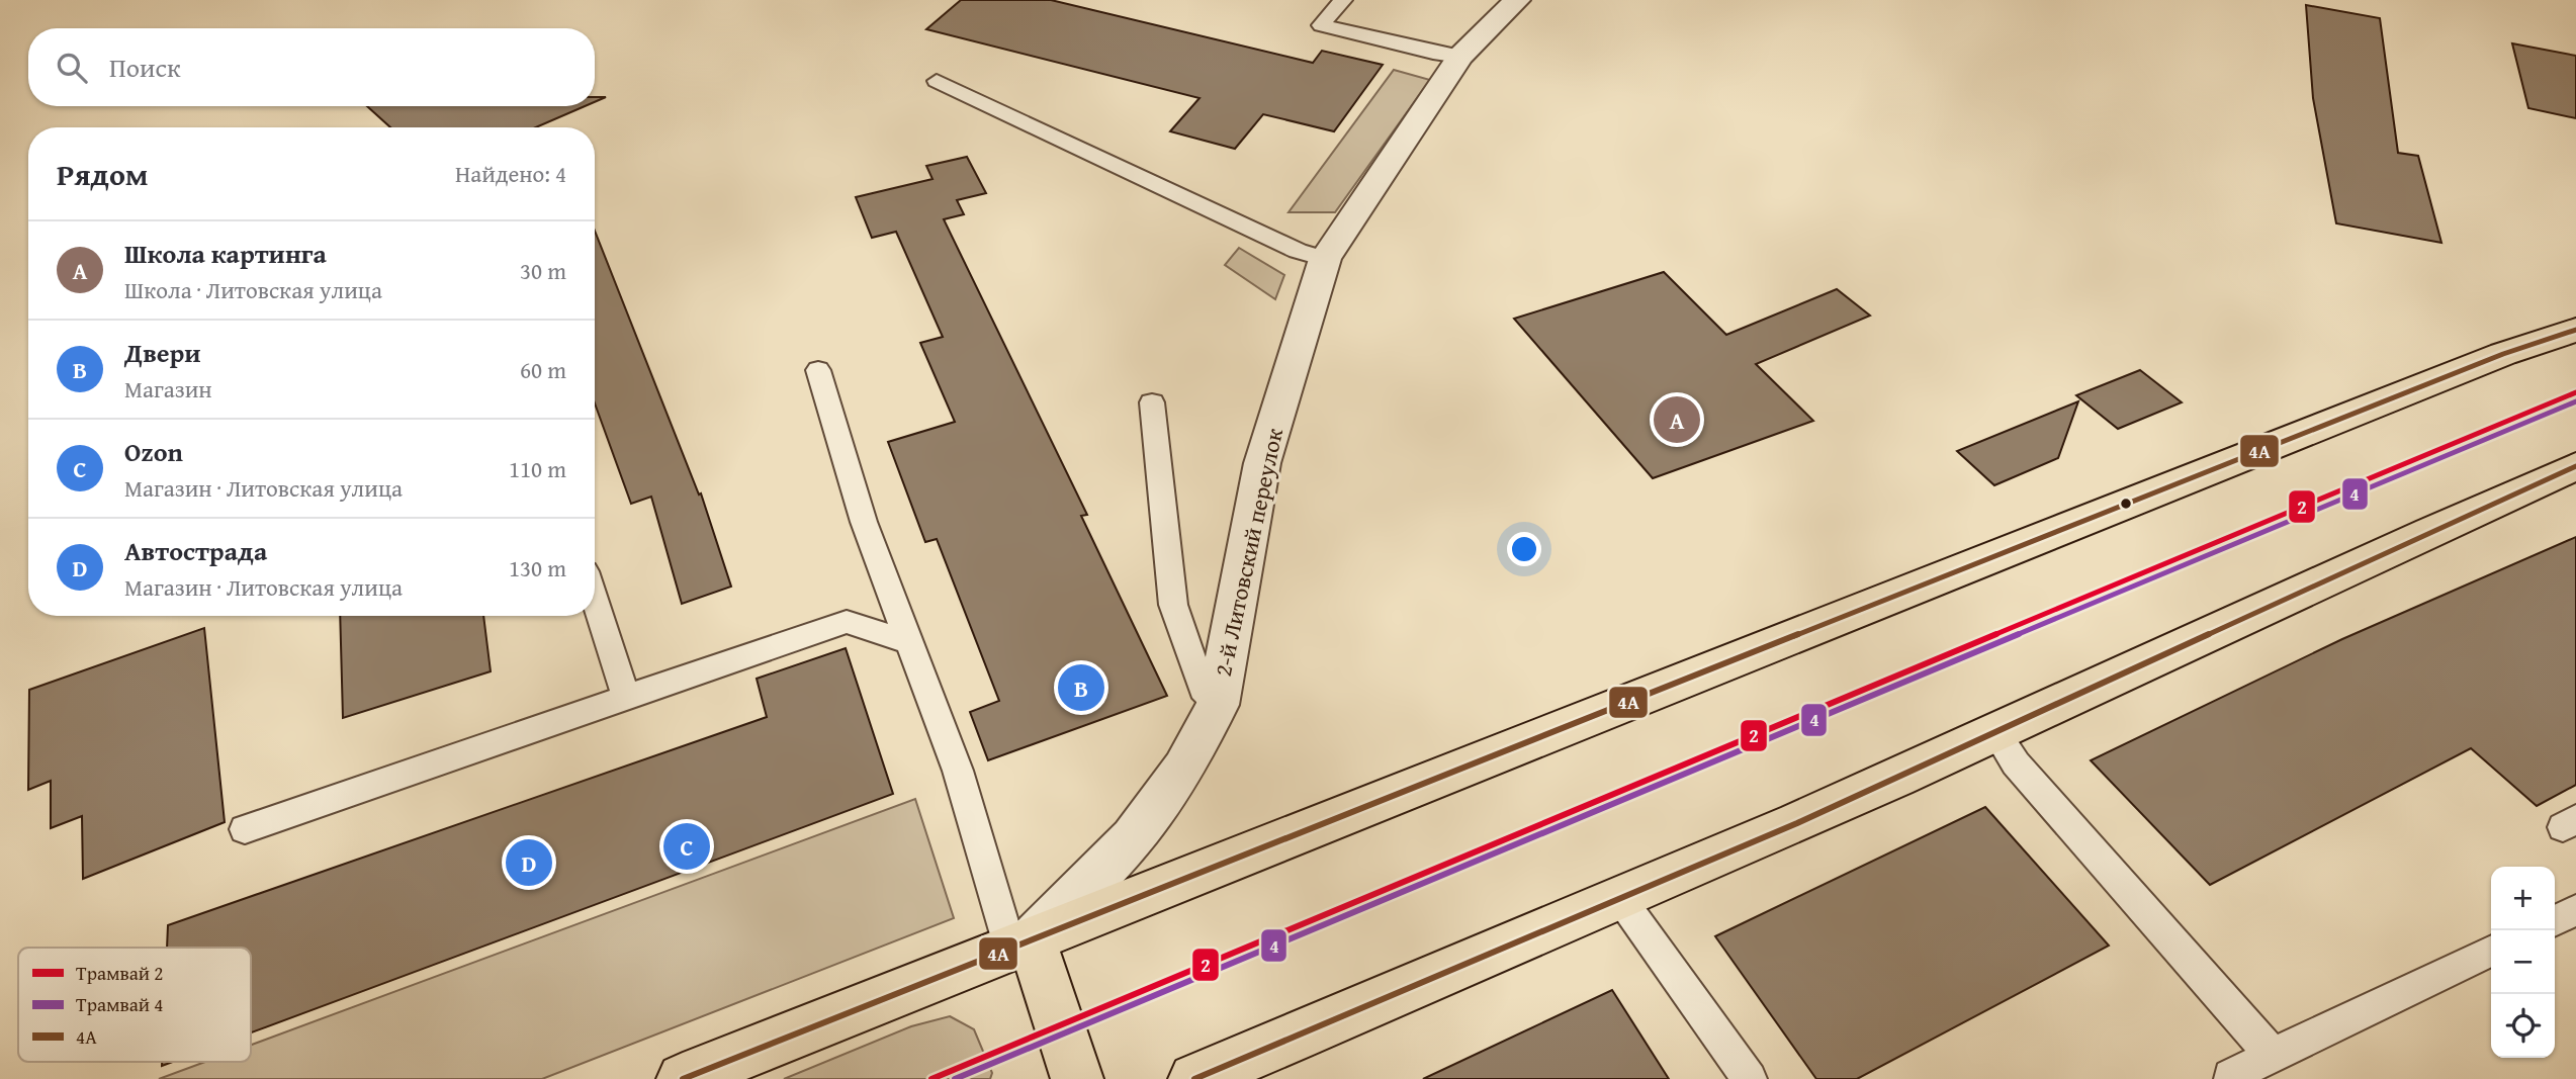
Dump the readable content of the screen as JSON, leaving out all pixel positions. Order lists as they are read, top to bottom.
{
  "streets": {
    "street": ["2-й Литовский переулок"]
  },
  "lines": ["transit line 4А", "tram line 2", "tram line 4"],
  "legend": ["Трамвай 2", "Трамвай 4", "4А"],
  "page": {
    "search": "Поиск",
    "heading": ["Рядом", "Найдено: 4"],
    "list": [
      {
        "mark": "A",
        "name": "Школа картинга",
        "note": "Школа · Литовская улица",
        "value": "30 m"
      },
      {
        "mark": "B",
        "name": "Двери",
        "note": "Магазин",
        "value": "60 m"
      },
      {
        "mark": "C",
        "name": "Ozon",
        "note": "Магазин · Литовская улица",
        "value": "110 m"
      },
      {
        "mark": "D",
        "name": "Автострада",
        "note": "Магазин · Литовская улица",
        "value": "130 m"
      }
    ],
    "pins": [
      "A",
      "B",
      "C",
      "D"
    ],
    "map_buttons": ["+", "−"]
  }
}
